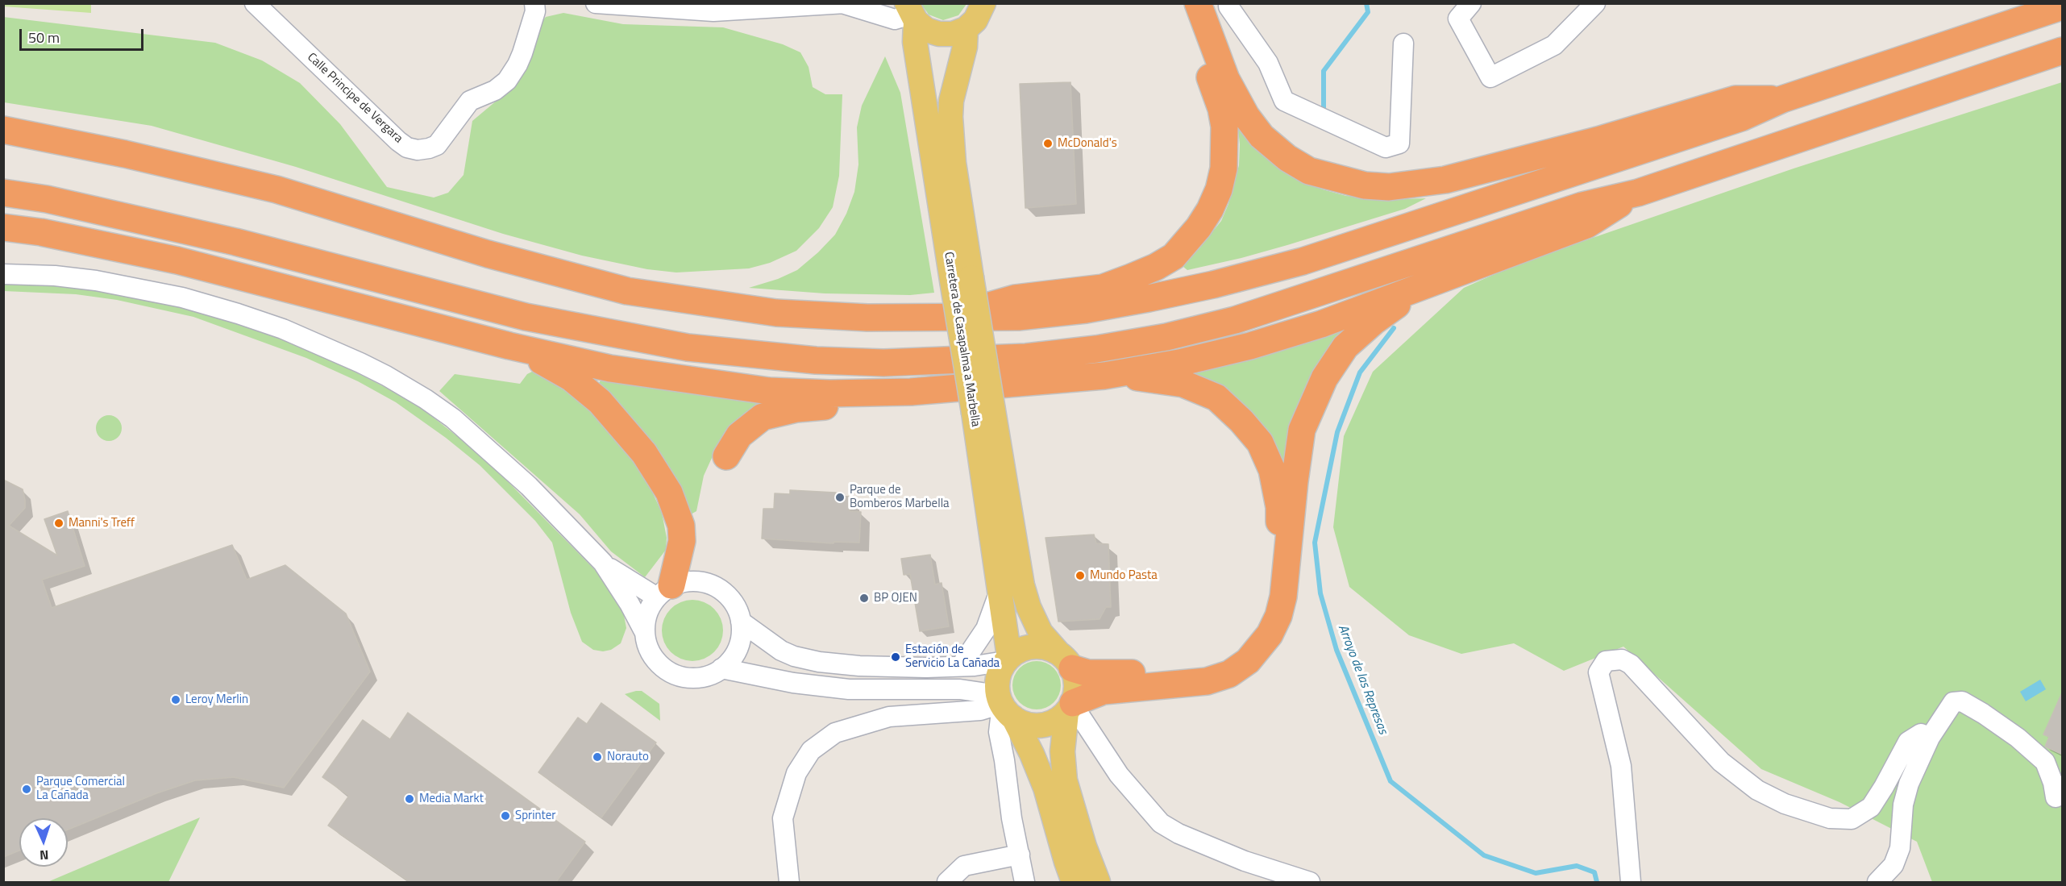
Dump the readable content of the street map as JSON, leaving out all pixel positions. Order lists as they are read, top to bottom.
{
  "streets": {
    "main road": ["Carretera de Casapalma a Marbella"],
    "street": ["Calle Principe de Vergara"]
  },
  "water": ["Arroyo de las Represas"],
  "places": [
    "McDonald's",
    "Parque de Bomberos Marbella",
    "Manni's Treff",
    "Mundo Pasta",
    "BP OJEN",
    "Estación de Servicio La Cañada",
    "Leroy Merlin",
    "Norauto",
    "Parque Comercial La Cañada",
    "Media Markt",
    "Sprinter"
  ],
  "scale_bar": "50 m",
  "north": "bottom"
}
